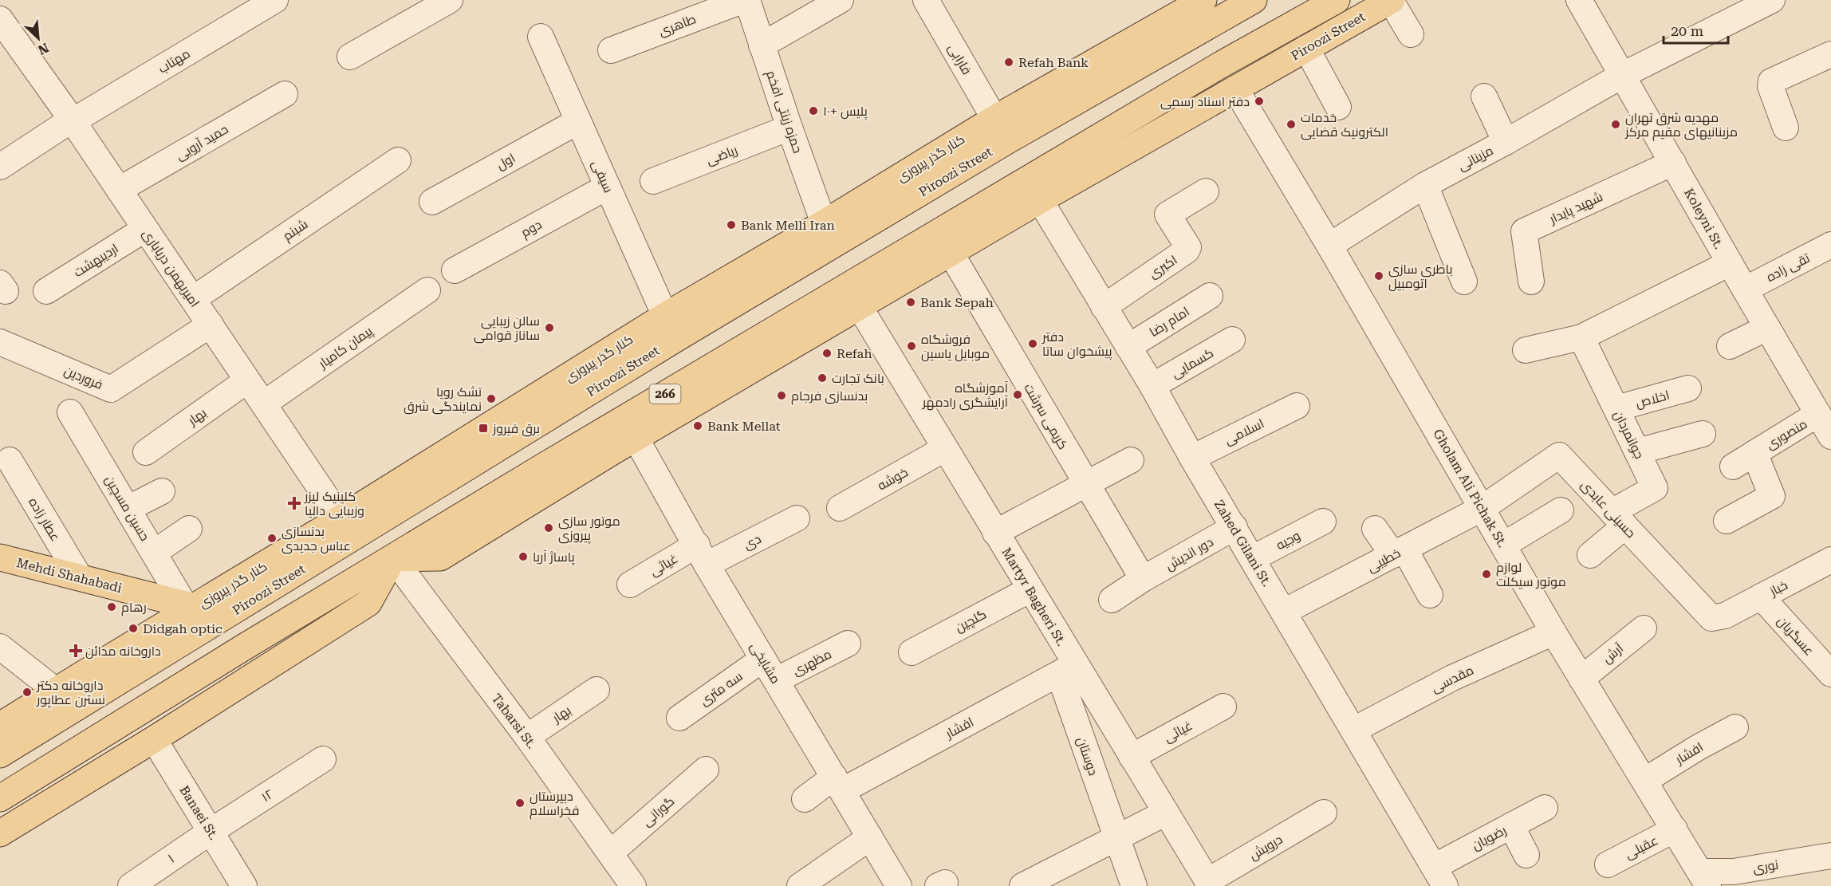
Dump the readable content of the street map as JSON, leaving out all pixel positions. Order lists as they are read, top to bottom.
{
  "streets": {
    "main road": [
      "Piroozi Street",
      "کنار گذر پیروزی",
      "266",
      "Mehdi Shahabadi"
    ],
    "street": [
      "طاهری",
      "فارابی",
      "مهتاب",
      "حمزه زینتی افخم",
      "حمید آرویی",
      "ریاضی",
      "مزینانی",
      "اول",
      "سیفی",
      "شهید پایدار",
      "Koleyni St.",
      "دوم",
      "شبنم",
      "اردیبهشت",
      "اکبری",
      "تقی زاده",
      "امیربهمن دریاباری",
      "امام رضا",
      "پیمان کامیار",
      "کسمایی",
      "فروردین",
      "اخلاص",
      "بهار",
      "کریمی سرشت",
      "اسلامی",
      "منصوری",
      "جوانمردان",
      "خوشه",
      "Gholam Ali Pichak St.",
      "حسین مسچین",
      "حسینی عابدی",
      "عطار زاده",
      "وجیه",
      "دی",
      "Zahed Gilani St.",
      "دور اندیش",
      "خطیبی",
      "غیاثی",
      "خباز",
      "Martyr Bagheri St.",
      "گلچین",
      "عسگریان",
      "آرش",
      "مظهری",
      "مشایخی",
      "مقدسی",
      "سه متری",
      "Tabarsi St.",
      "افشار",
      "غیائی",
      "دوستان",
      "۱۲",
      "گورانی",
      "Banaei St.",
      "رضویان",
      "درویش",
      "عقیلی",
      "۱",
      "نوری"
    ]
  },
  "crossings": [
    ["طاهری", "حمزه زینتی افخم"],
    ["Piroozi Street", "کریمی سرشت"],
    ["Piroozi Street", "Gholam Ali Pichak St."],
    ["Piroozi Street", "Zahed Gilani St."],
    ["Piroozi Street", "Martyr Bagheri St."],
    ["Piroozi Street", "مشایخی"],
    ["Piroozi Street", "Tabarsi St."],
    ["فارابی", "کنار گذر پیروزی"],
    ["مهتاب", "امیربهمن دریاباری"],
    ["حمزه زینتی افخم", "ریاضی"],
    ["حمزه زینتی افخم", "کنار گذر پیروزی"],
    ["حمید آرویی", "امیربهمن دریاباری"],
    ["کنار گذر پیروزی", "سیفی"],
    ["کنار گذر پیروزی", "امیربهمن دریاباری"],
    ["کنار گذر پیروزی", "حسین مسچین"],
    ["کنار گذر پیروزی", "Mehdi Shahabadi"],
    ["مزینانی", "Koleyni St."],
    ["مزینانی", "Gholam Ali Pichak St."],
    ["اول", "سیفی"],
    ["سیفی", "دوم"],
    ["شهید پایدار", "Koleyni St."],
    ["Koleyni St.", "تقی زاده"],
    ["Koleyni St.", "منصوری"],
    ["شبنم", "امیربهمن دریاباری"],
    ["اردیبهشت", "امیربهمن دریاباری"],
    ["اکبری", "Zahed Gilani St."],
    ["امیربهمن دریاباری", "پیمان کامیار"],
    ["امیربهمن دریاباری", "فروردین"],
    ["امیربهمن دریاباری", "بهار"],
    ["امام رضا", "Zahed Gilani St."],
    ["کسمایی", "Zahed Gilani St."],
    ["اخلاص", "جوانمردان"],
    ["بهار", "Tabarsi St."],
    ["کریمی سرشت", "دور اندیش"],
    ["اسلامی", "Zahed Gilani St."],
    ["جوانمردان", "حسینی عابدی"],
    ["خوشه", "Martyr Bagheri St."],
    ["Gholam Ali Pichak St.", "حسینی عابدی"],
    ["Gholam Ali Pichak St.", "خطیبی"],
    ["Gholam Ali Pichak St.", "آرش"],
    ["Gholam Ali Pichak St.", "مقدسی"],
    ["Gholam Ali Pichak St.", "افشار"],
    ["Gholam Ali Pichak St.", "عقیلی"],
    ["Gholam Ali Pichak St.", "نوری"],
    ["حسین مسچین", "Mehdi Shahabadi"],
    ["حسینی عابدی", "خطیبی"],
    ["حسینی عابدی", "خباز"],
    ["عطار زاده", "Mehdi Shahabadi"],
    ["وجیه", "Zahed Gilani St."],
    ["دی", "غیاثی"],
    ["دی", "مشایخی"],
    ["Zahed Gilani St.", "دور اندیش"],
    ["Zahed Gilani St.", "خطیبی"],
    ["Zahed Gilani St.", "مقدسی"],
    ["Zahed Gilani St.", "رضویان"],
    ["غیاثی", "مشایخی"],
    ["خباز", "عسگریان"],
    ["Martyr Bagheri St.", "گلچین"],
    ["Martyr Bagheri St.", "افشار"],
    ["Martyr Bagheri St.", "غیائی"],
    ["Martyr Bagheri St.", "دوستان"],
    ["Martyr Bagheri St.", "درویش"],
    ["مظهری", "مشایخی"],
    ["مشایخی", "سه متری"],
    ["مشایخی", "افشار"],
    ["Tabarsi St.", "گورانی"],
    ["افشار", "دوستان"],
    ["۱۲", "Banaei St."],
    ["۱۲", "۱"],
    ["Banaei St.", "۱"]
  ],
  "places": {
    "other": [
      "Refah Bank",
      "دفتر اسناد رسمی",
      "پلیس +۱۰",
      "خدمات الکترونیک قضایی",
      "مهدیه شرق تهران مزینانیهای مقیم مرکز",
      "Bank Melli Iran",
      "باطری سازی اتومبیل",
      "Bank Sepah",
      "سالن زیبایی ساناز قوامی",
      "دفتر پیشخوان ساتا",
      "فروشگاه موبایل یاسین",
      "Refah",
      "بانک تجارت",
      "آموزشگاه آرایشگری رادمهر",
      "بدنسازی فرجام",
      "تشک رویا نمایندگی شرق",
      "Bank Mellat",
      "موتور سازی پیروزی",
      "بدنسازی عباس جدیدی",
      "پاساژ آریا",
      "لوازم موتور سیکلت",
      "رهام",
      "Didgah optic",
      "داروخانه دکتر نسترن عطاپور",
      "دبیرستان فخراسلام"
    ],
    "transit": ["برق فیروز"],
    "health": ["کلینیک لیزر وزیبایی دالیا", "داروخانه مدائن"]
  },
  "scale_bar": "20 m",
  "north": "bottom right"
}
